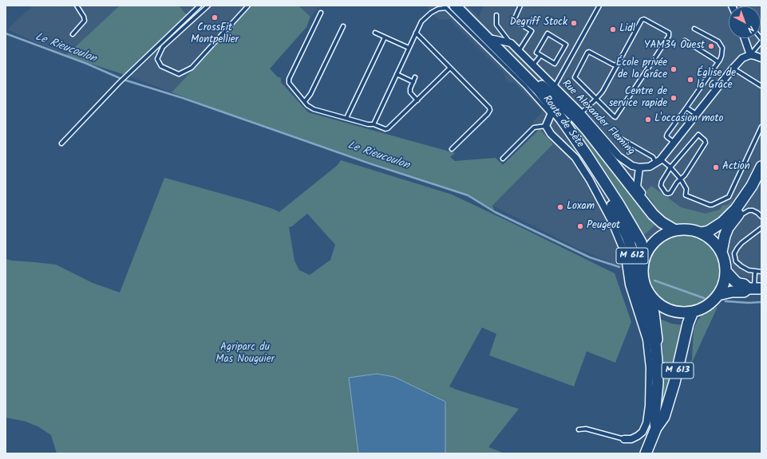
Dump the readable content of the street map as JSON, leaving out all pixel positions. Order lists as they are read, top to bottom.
{
  "streets": {
    "main road": ["Route de Sète", "M 612", "M 613"],
    "street": ["Rue Alexander Fleming"]
  },
  "crossings": [
    ["Rue Alexander Fleming", "Route de Sète"],
    ["Route de Sète", "M 612"],
    ["Route de Sète", "M 613"],
    ["M 612", "M 613"]
  ],
  "water": ["Le Rieucoulon"],
  "parks": ["Agriparc du Mas Nouguier"],
  "places": [
    "CrossFit Montpellier",
    "Degriff Stock",
    "Lidl",
    "YAM34 Ouest",
    "École privée de la Grâce",
    "Église de la Grâce",
    "Centre de service rapide",
    "L'occasion moto",
    "Action",
    "Loxam",
    "Peugeot"
  ],
  "north": "bottom right"
}
